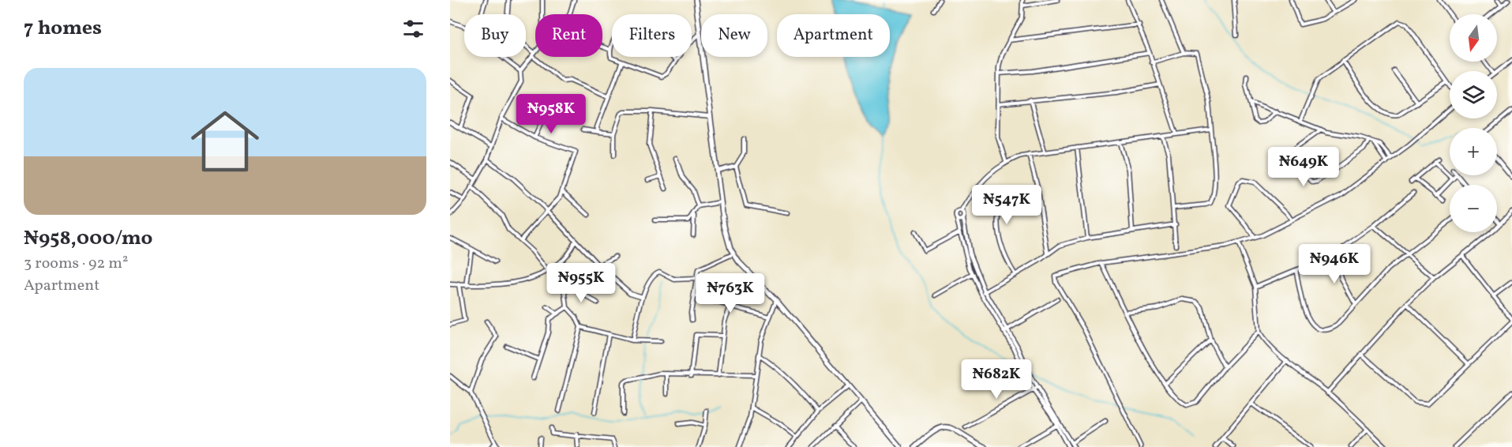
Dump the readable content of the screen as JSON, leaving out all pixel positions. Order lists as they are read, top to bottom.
{
  "north": "bottom",
  "page": {
    "heading": "7 homes",
    "map_buttons": ["+", "−"],
    "chip": [
      "Buy",
      "Rent",
      "Filters",
      "New",
      "Apartment"
    ],
    "list": [
      {
        "name": "₦958,000/mo",
        "note": "3 rooms · 92 m² · Apartment"
      }
    ],
    "price": [
      "₦958K",
      "₦649K",
      "₦547K",
      "₦946K",
      "₦955K",
      "₦763K",
      "₦682K"
    ]
  }
}
